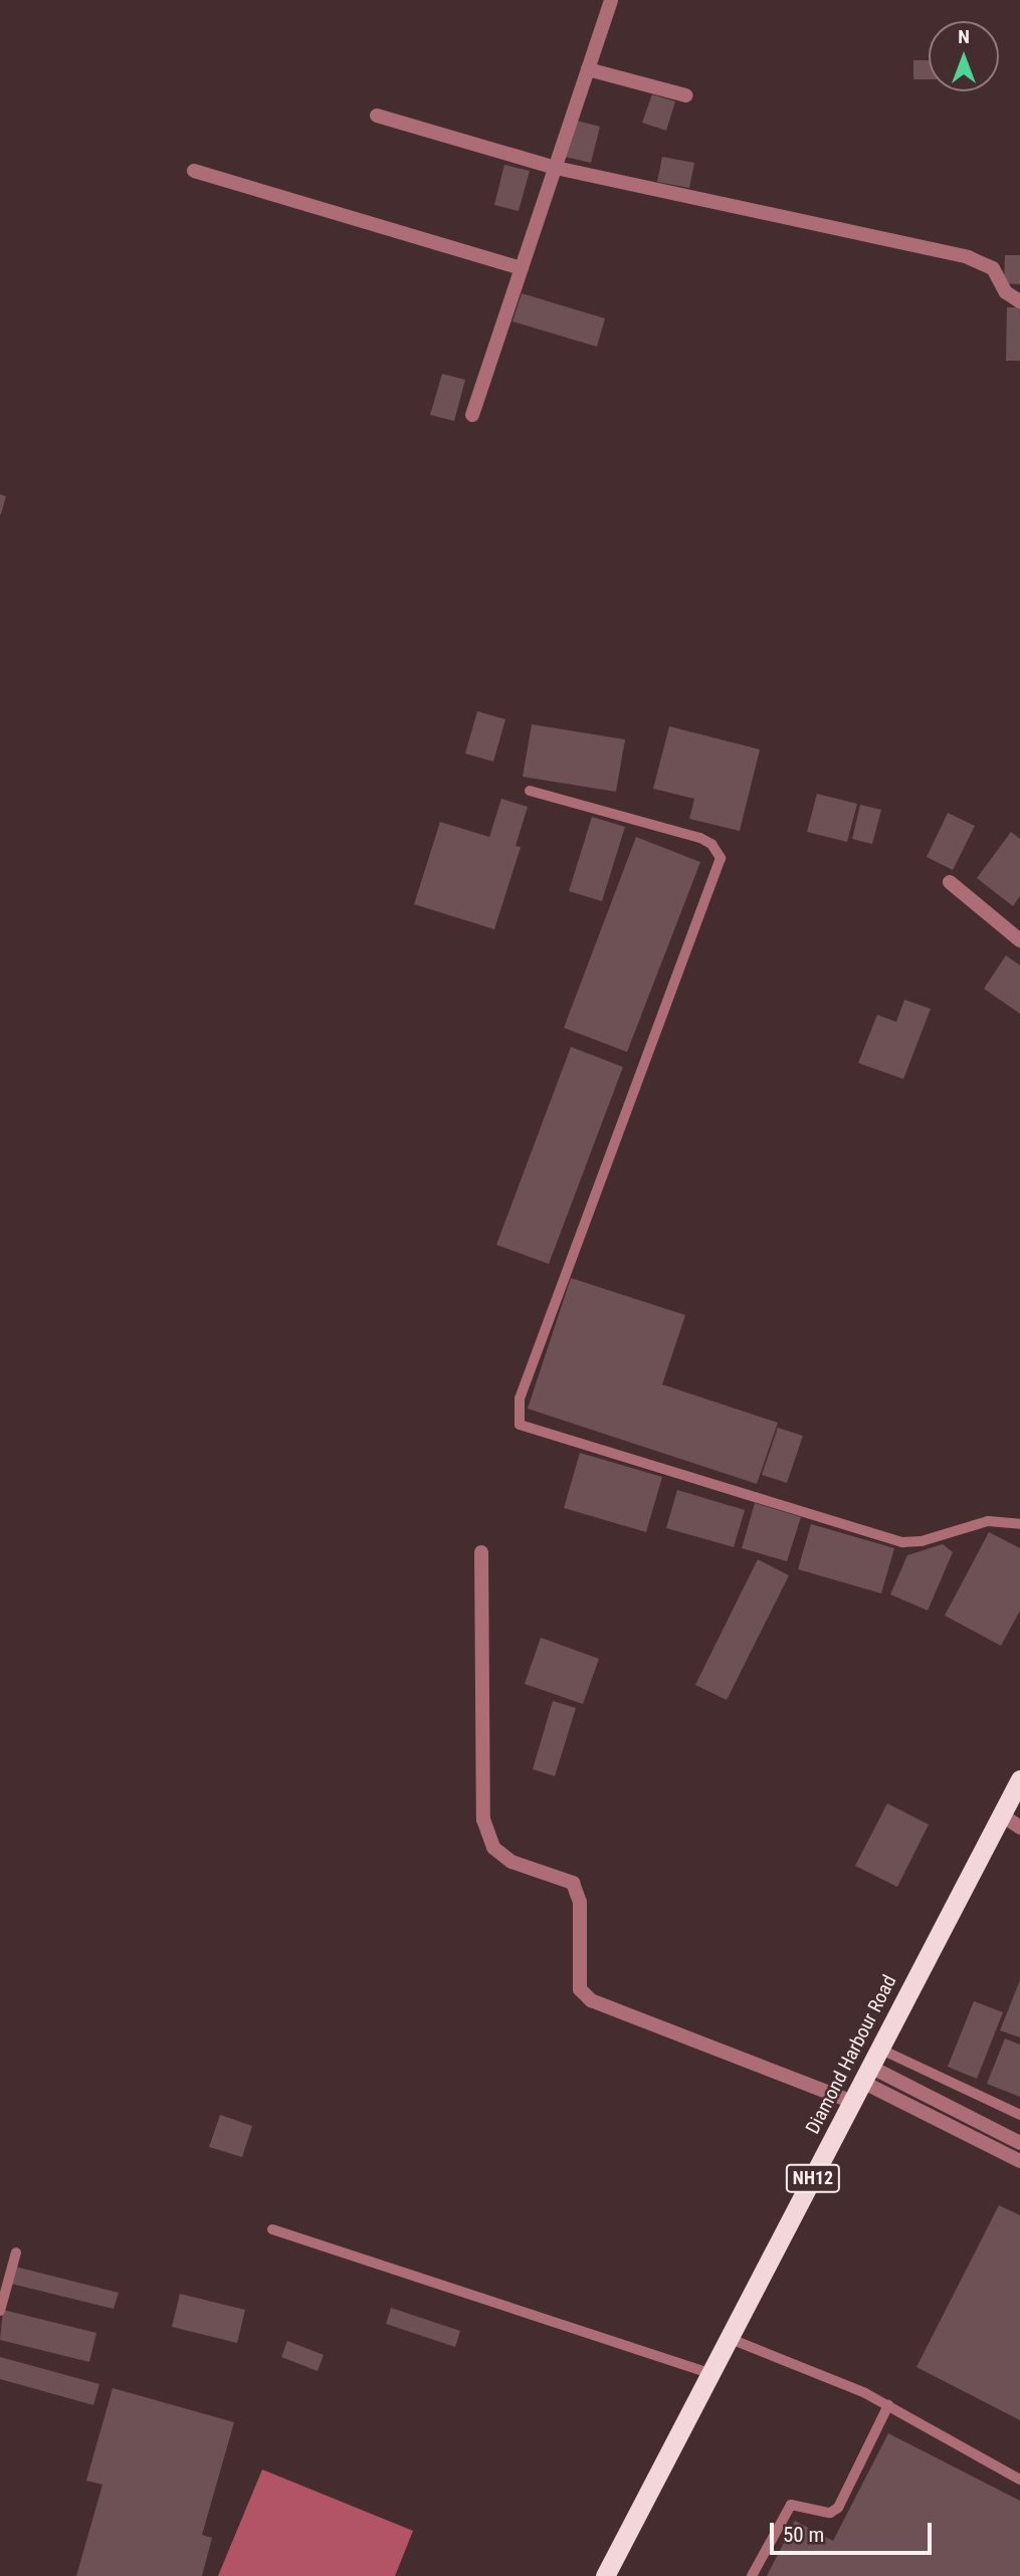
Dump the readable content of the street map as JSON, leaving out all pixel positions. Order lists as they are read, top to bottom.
{
  "streets": {
    "highway": ["Diamond Harbour Road", "NH12"]
  },
  "scale_bar": "50 m",
  "north": "top"
}
